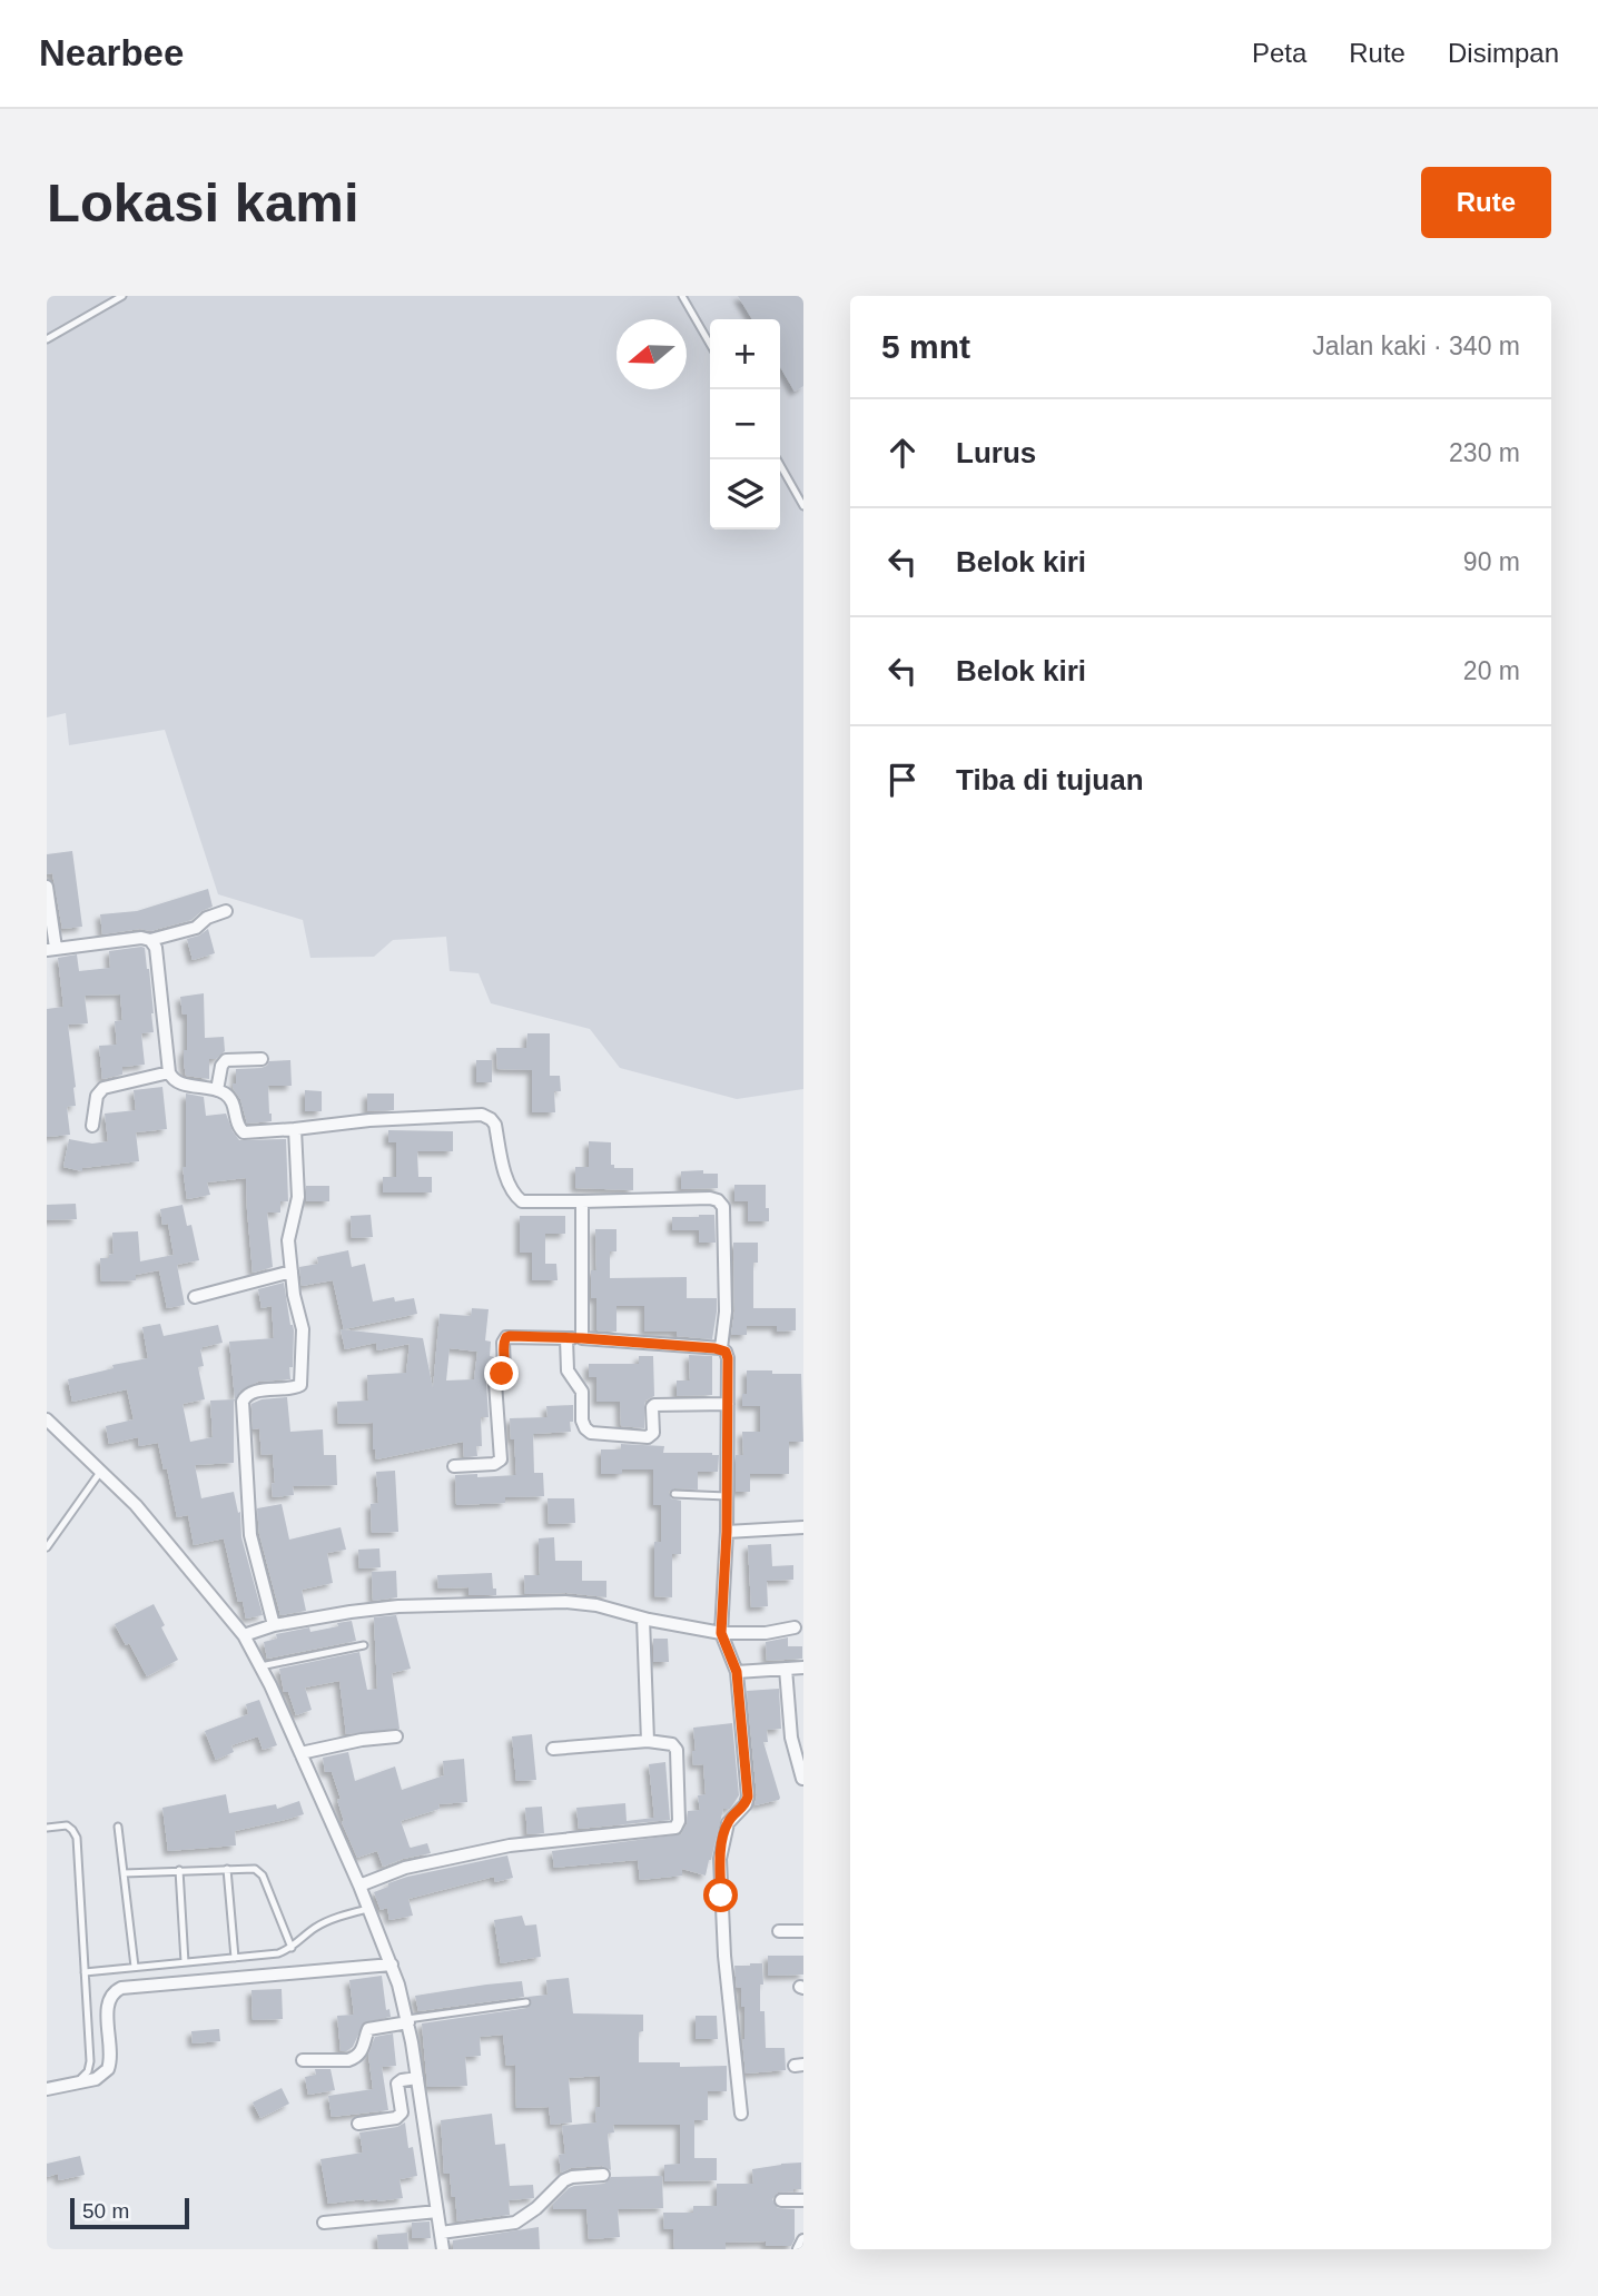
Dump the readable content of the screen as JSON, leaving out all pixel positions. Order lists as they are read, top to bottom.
{
  "scale_bar": "50 m",
  "north": "left",
  "page": {
    "header": "Nearbee",
    "nav": ["Peta", "Rute", "Disimpan"],
    "buttons": "Rute",
    "title": "Lokasi kami",
    "heading": ["5 mnt", "Jalan kaki · 340 m"],
    "map_buttons": ["+", "−"],
    "list": [
      ["Lurus", "230 m"],
      ["Belok kiri", "90 m"],
      ["Belok kiri", "20 m"],
      "Tiba di tujuan"
    ],
    "scale": "50 m"
  }
}
